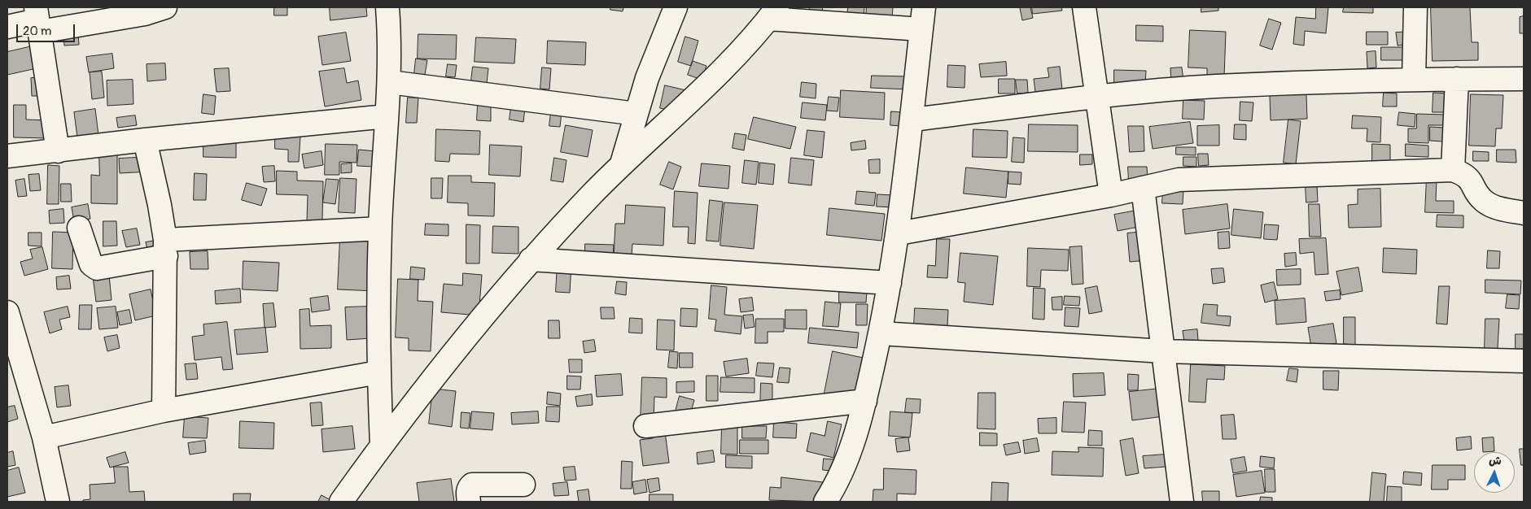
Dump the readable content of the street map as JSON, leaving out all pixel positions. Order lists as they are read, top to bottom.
{
  "scale_bar": "20 m",
  "north": "top"
}
